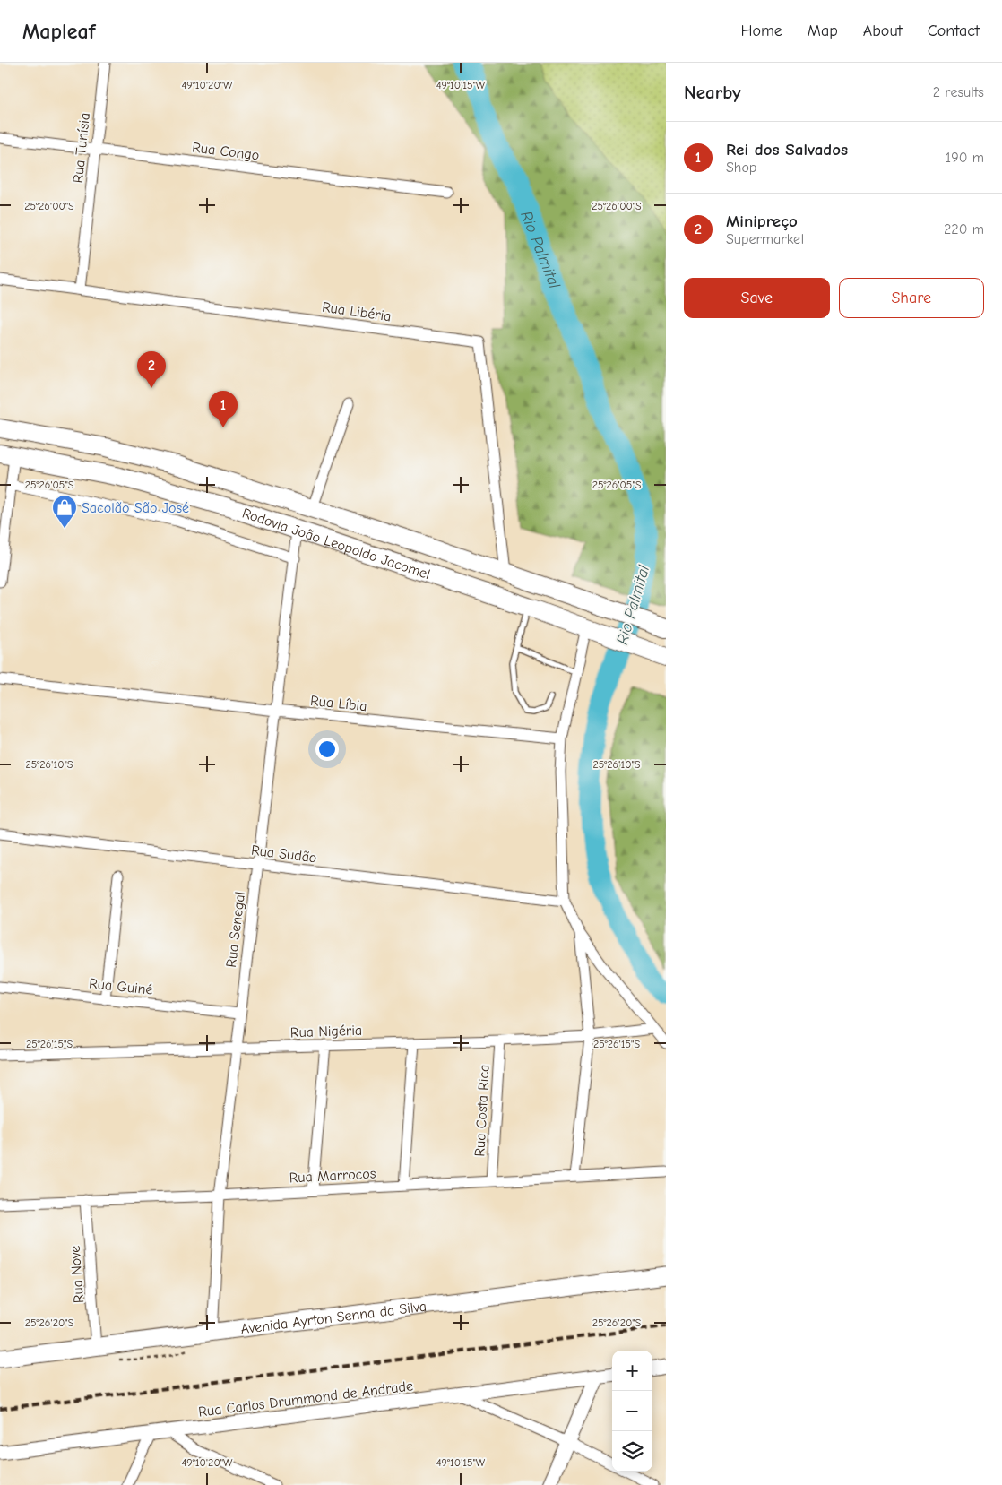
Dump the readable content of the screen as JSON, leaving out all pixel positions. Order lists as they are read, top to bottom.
{
  "streets": {
    "highway": ["Rodovia João Leopoldo Jacomel"],
    "main road": ["Avenida Ayrton Senna da Silva"],
    "street": [
      "Rua Tunísia",
      "Rua Congo",
      "Rua Libéria",
      "Rua Líbia",
      "Rua Sudão",
      "Rua Senegal",
      "Rua Guiné",
      "Rua Nigéria",
      "Rua Costa Rica",
      "Rua Marrocos",
      "Rua Nove",
      "Rua Carlos Drummond de Andrade"
    ]
  },
  "crossings": [
    ["Rua Tunísia", "Rua Congo"],
    ["Rua Tunísia", "Rua Libéria"],
    ["Rua Libéria", "Rodovia João Leopoldo Jacomel"],
    ["Rodovia João Leopoldo Jacomel", "Rua Senegal"],
    ["Rua Líbia", "Rua Senegal"],
    ["Rua Sudão", "Rua Senegal"],
    ["Rua Senegal", "Rua Guiné"],
    ["Rua Senegal", "Rua Nigéria"],
    ["Rua Senegal", "Rua Marrocos"],
    ["Rua Senegal", "Avenida Ayrton Senna da Silva"],
    ["Rua Nigéria", "Rua Costa Rica"],
    ["Rua Costa Rica", "Rua Marrocos"],
    ["Rua Marrocos", "Rua Nove"],
    ["Rua Nove", "Avenida Ayrton Senna da Silva"]
  ],
  "water": ["Rio Palmital"],
  "places": {
    "shop": ["Sacolão São José"]
  },
  "page": {
    "header": "Mapleaf",
    "nav": [
      "Home",
      "Map",
      "About",
      "Contact"
    ],
    "heading": ["Nearby", "2 results"],
    "list": [
      {
        "mark": "1",
        "name": "Rei dos Salvados",
        "note": "Shop",
        "value": "190 m"
      },
      {
        "mark": "2",
        "name": "Minipreço",
        "note": "Supermarket",
        "value": "220 m"
      }
    ],
    "buttons": ["Save", "Share"],
    "pins": ["2", "1"],
    "map_buttons": ["+", "−"]
  },
  "coordinates": [
    "49°10'20\"W",
    "49°10'15\"W",
    "25°26'00\"S",
    "25°26'05\"S",
    "25°26'10\"S",
    "25°26'15\"S",
    "25°26'20\"S"
  ]
}
